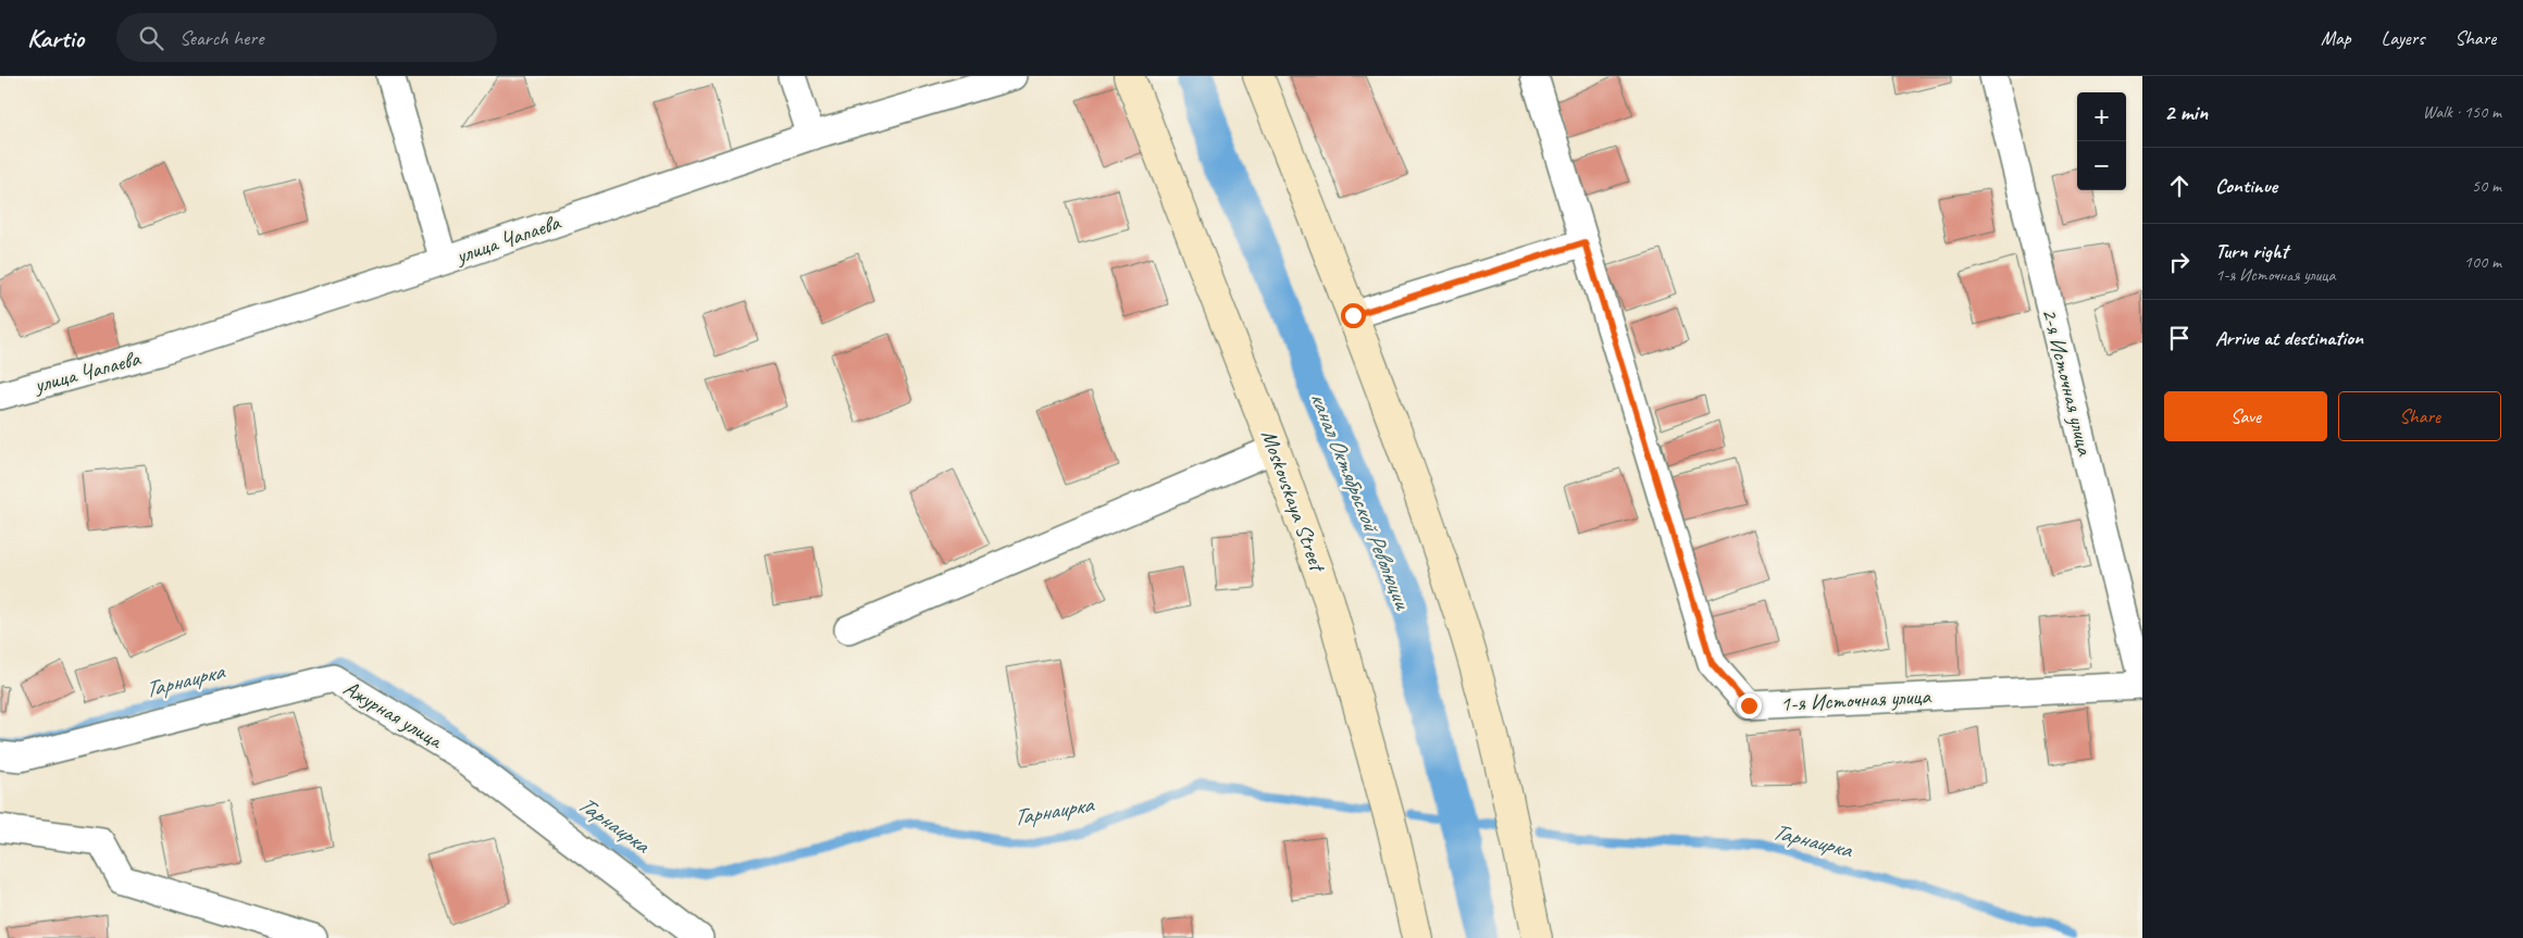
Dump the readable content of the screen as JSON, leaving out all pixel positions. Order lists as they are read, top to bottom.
{
  "streets": {
    "main road": ["Moskovskaya Street"],
    "street": [
      "улица Чапаева",
      "2-я Источная улица",
      "1-я Источная улица",
      "Ажурная улица"
    ]
  },
  "crossings": [
    ["2-я Источная улица", "1-я Источная улица"]
  ],
  "water": ["канал Октябрьской Революции", "Тарнаирка"],
  "page": {
    "header": "Kartio",
    "search": "Search here",
    "nav": ["Map", "Layers", "Share"],
    "heading": ["2 min", "Walk · 150 m"],
    "map_buttons": ["+", "−"],
    "list": [
      ["Continue", "50 m"],
      ["Turn right", "1-я Источная улица", "100 m"],
      "Arrive at destination"
    ],
    "buttons": ["Save", "Share"]
  }
}
